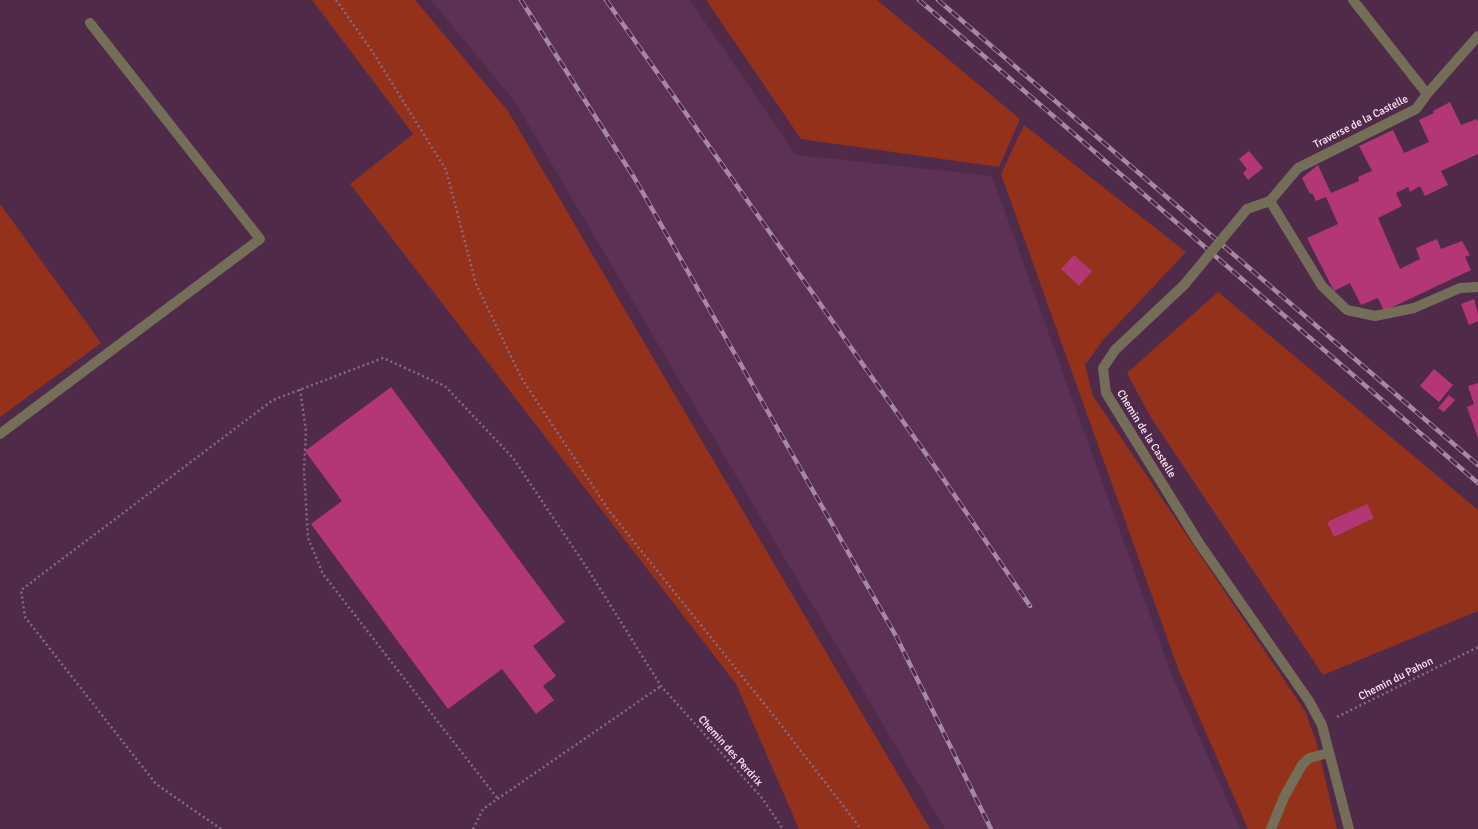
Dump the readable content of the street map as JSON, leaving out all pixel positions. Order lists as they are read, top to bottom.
{
  "streets": {
    "street": ["Traverse de la Castelle", "Chemin de la Castelle"],
    "path": ["Chemin du Pahon", "Chemin des Perdrix"]
  },
  "crossings": [
    ["Traverse de la Castelle", "Chemin de la Castelle"],
    ["Chemin de la Castelle", "Chemin du Pahon"]
  ]
}
